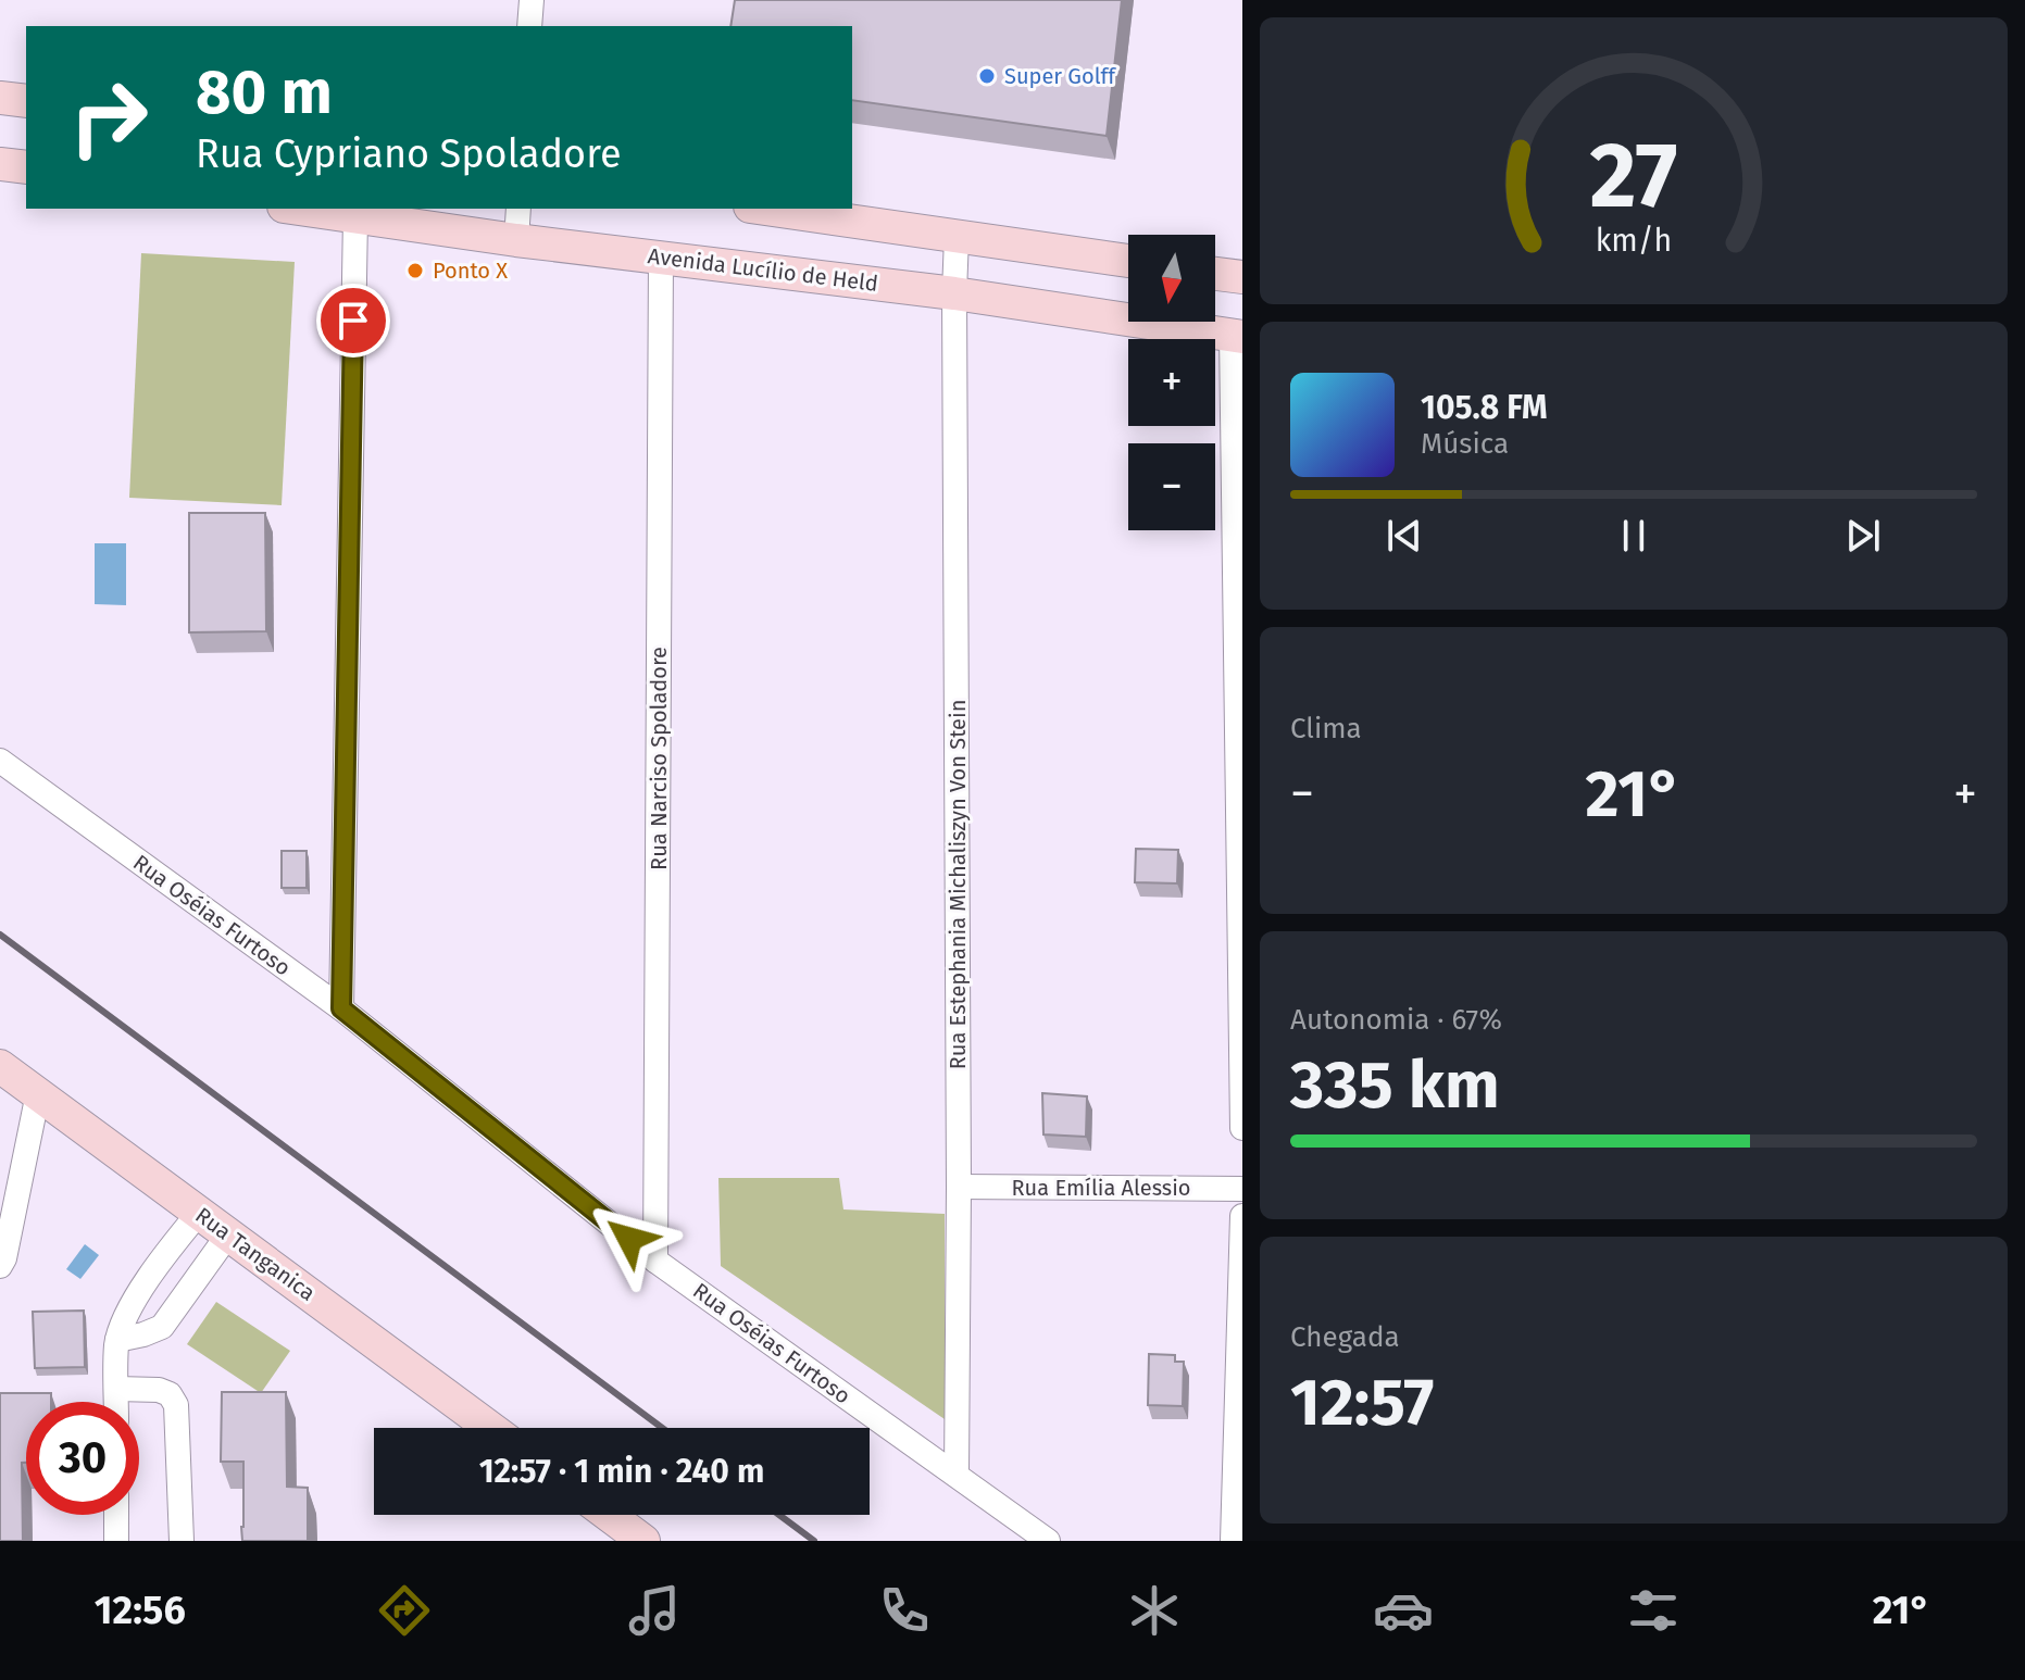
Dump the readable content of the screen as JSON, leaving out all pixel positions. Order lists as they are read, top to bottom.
{
  "streets": {
    "main road": ["Avenida Lucílio de Held", "Rua Tanganica"],
    "street": [
      "Rua Narciso Spoladore",
      "Rua Estephania Michaliszyn Von Stein",
      "Rua Oséias Furtoso",
      "Rua Emília Alessio"
    ]
  },
  "crossings": [
    ["Avenida Lucílio de Held", "Rua Narciso Spoladore"],
    ["Avenida Lucílio de Held", "Rua Estephania Michaliszyn Von Stein"],
    ["Rua Narciso Spoladore", "Rua Oséias Furtoso"],
    ["Rua Estephania Michaliszyn Von Stein", "Rua Oséias Furtoso"],
    ["Rua Estephania Michaliszyn Von Stein", "Rua Emília Alessio"]
  ],
  "places": ["Super Golff", "Ponto X"],
  "north": "bottom",
  "page": {
    "turn": ["80 m", "Rua Cypriano Spoladore"],
    "map_buttons": ["+", "−"],
    "song": ["105.8 FM", "Música"],
    "tile": [
      "Clima",
      ["Autonomia · 67%", "335 km"],
      ["Chegada", "12:57"]
    ],
    "heat": ["−", "21°", "+"],
    "limit": "30",
    "trip": "12:57 · 1 min · 240 m",
    "tabs": ["12:56", "21°"],
    "gauge": ["27", "km/h"]
  }
}
